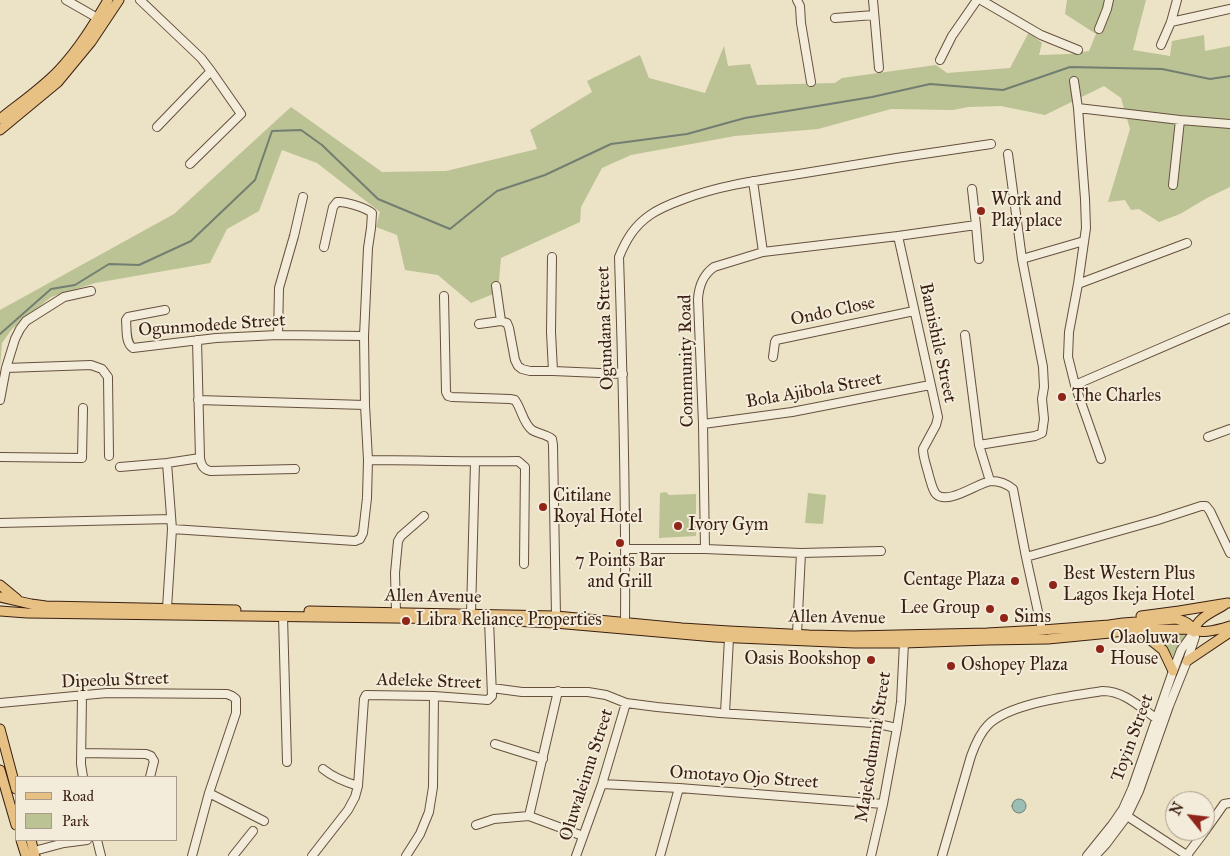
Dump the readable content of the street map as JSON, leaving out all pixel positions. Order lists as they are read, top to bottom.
{
  "streets": {
    "main road": ["Allen Avenue"],
    "street": [
      "Ondo Close",
      "Ogunmodede Street",
      "Ogundana Street",
      "Bamishile Street",
      "Community Road",
      "Bola Ajibola Street",
      "Dipeolu Street",
      "Adeleke Street",
      "Toyin Street",
      "Majekodunmi Street",
      "Oluwaleimu Street",
      "Omotayo Ojo Street"
    ]
  },
  "crossings": [
    ["Ondo Close", "Bamishile Street"],
    ["Ogundana Street", "Allen Avenue"],
    ["Bamishile Street", "Community Road"],
    ["Bamishile Street", "Bola Ajibola Street"],
    ["Community Road", "Bola Ajibola Street"],
    ["Allen Avenue", "Toyin Street"],
    ["Allen Avenue", "Majekodunmi Street"],
    ["Adeleke Street", "Majekodunmi Street"],
    ["Adeleke Street", "Oluwaleimu Street"],
    ["Majekodunmi Street", "Omotayo Ojo Street"],
    ["Oluwaleimu Street", "Omotayo Ojo Street"]
  ],
  "places": [
    "Work and Play place",
    "The Charles",
    "Citilane Royal Hotel",
    "Ivory Gym",
    "7 Points Bar and Grill",
    "Centage Plaza",
    "Best Western Plus Lagos Ikeja Hotel",
    "Lee Group",
    "Sims",
    "Libra Reliance Properties",
    "Olaoluwa House",
    "Oasis Bookshop",
    "Oshopey Plaza"
  ],
  "legend": ["Road", "Park"],
  "north": "top left"
}
